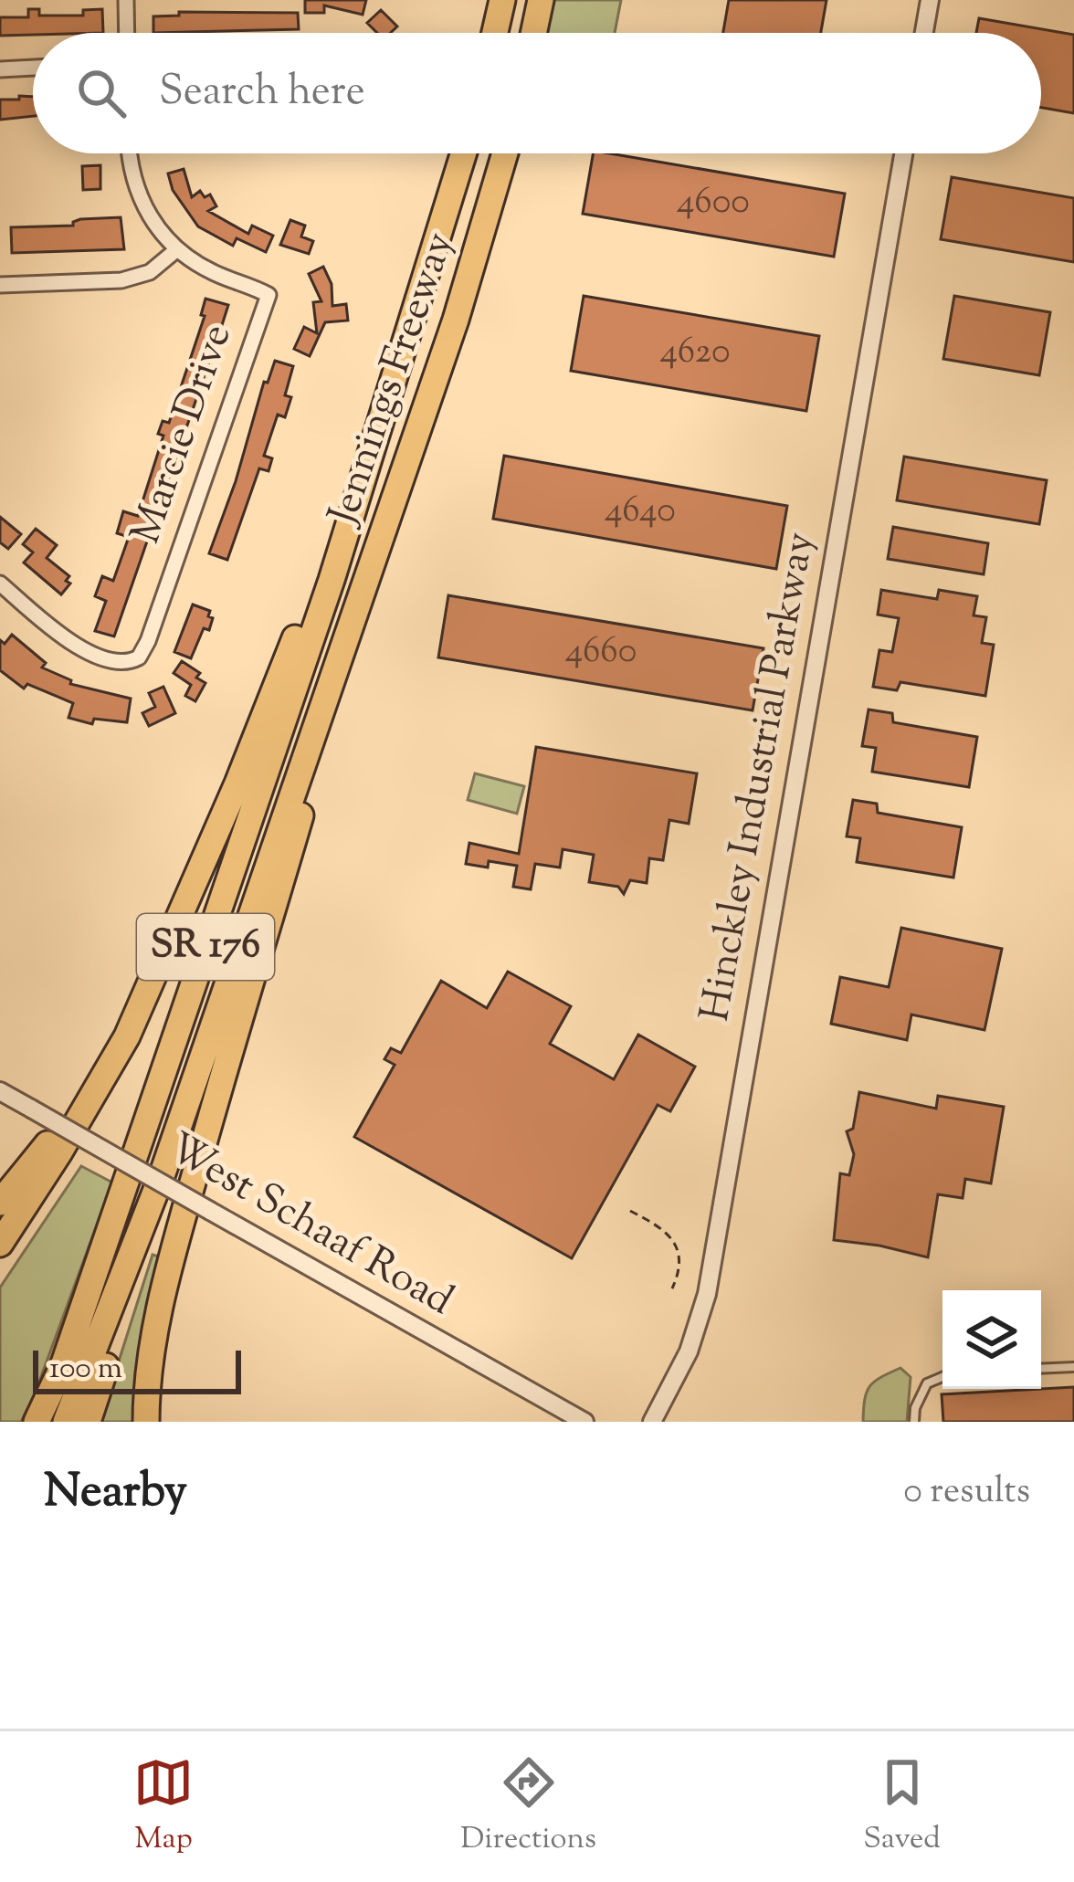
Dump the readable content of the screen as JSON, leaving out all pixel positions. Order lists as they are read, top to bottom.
{
  "streets": {
    "highway": ["Jennings Freeway", "SR 176"],
    "street": ["Marcie Drive", "Hinckley Industrial Parkway", "West Schaaf Road"]
  },
  "crossings": [
    ["Jennings Freeway", "SR 176"]
  ],
  "house_numbers": [
    "4600",
    "4620",
    "4640",
    "4660"
  ],
  "scale_bar": "100 m",
  "page": {
    "search": "Search here",
    "scale": "100 m",
    "heading": ["Nearby", "0 results"],
    "nav": ["Map", "Directions", "Saved"]
  }
}
